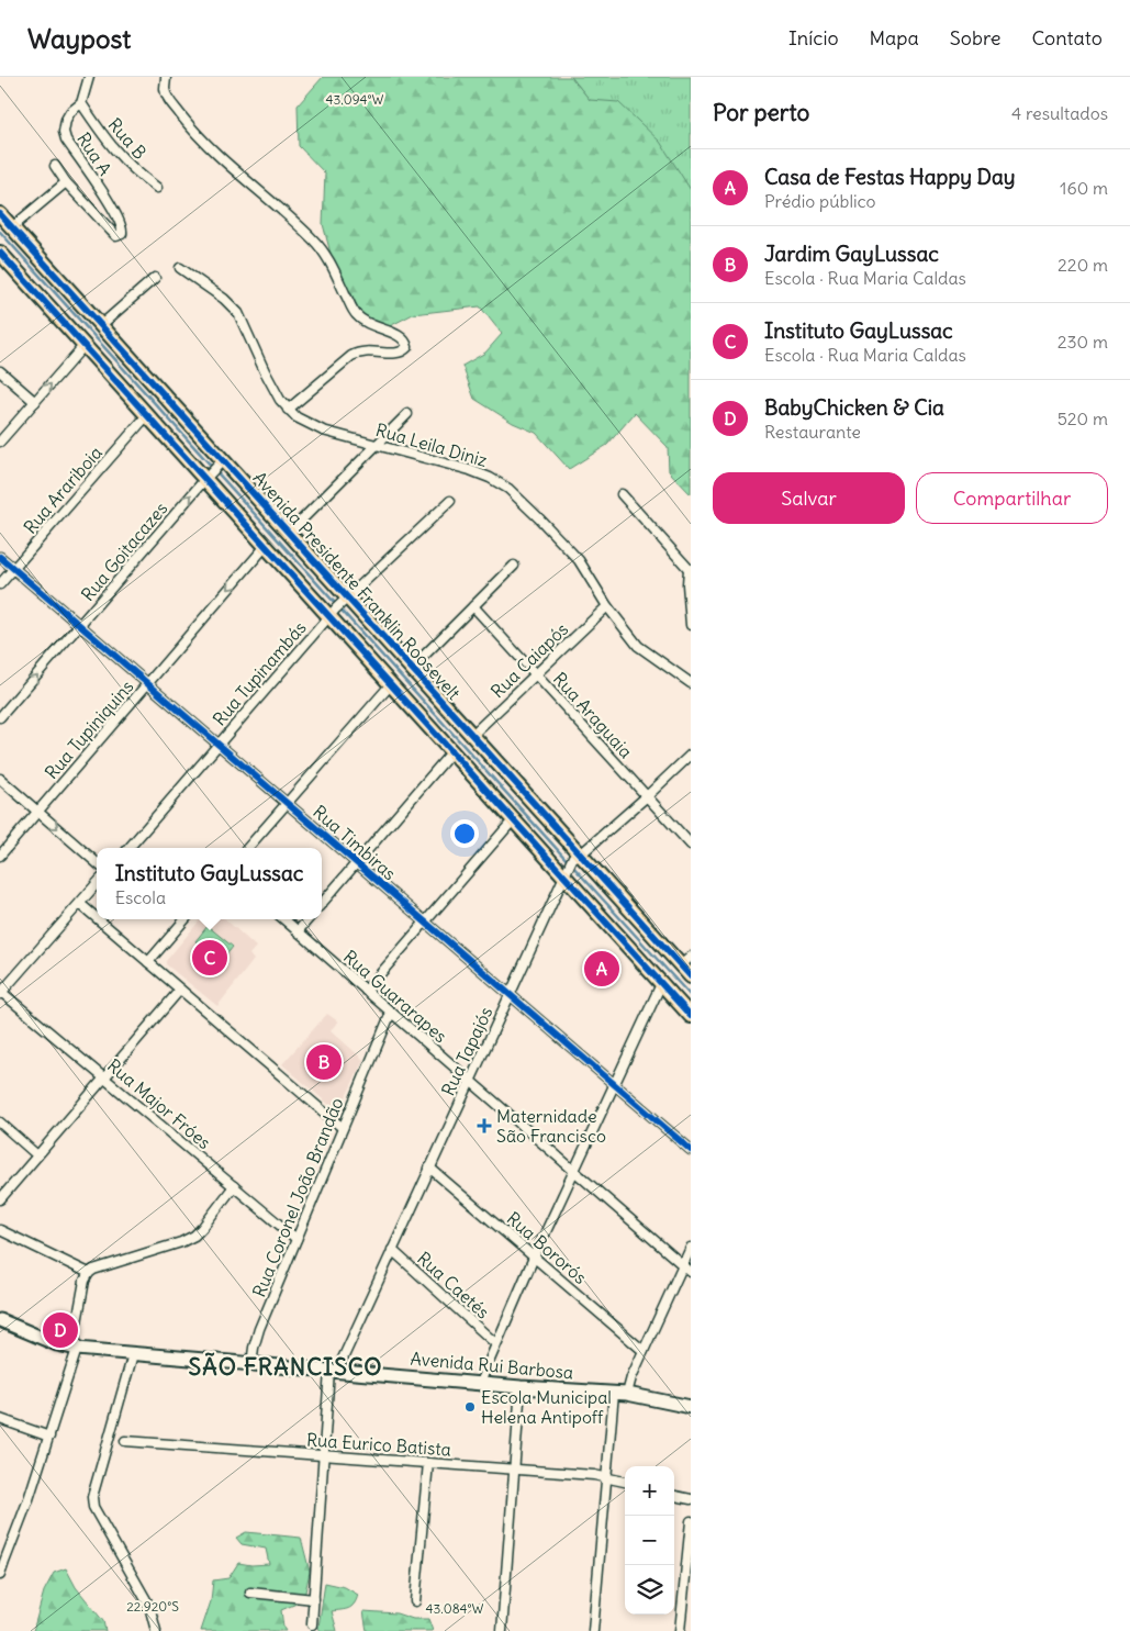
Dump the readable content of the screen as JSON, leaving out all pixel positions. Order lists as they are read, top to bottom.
{
  "streets": {
    "main road": ["Avenida Presidente Franklin Roosevelt", "Avenida Rui Barbosa"],
    "street": [
      "Rua B",
      "Rua A",
      "Rua Leila Diniz",
      "Rua Arariboia",
      "Rua Goitacazes",
      "Rua Caiapós",
      "Rua Tupinambás",
      "Rua Araguaia",
      "Rua Tupiniquins",
      "Rua Timbiras",
      "Rua Guararapes",
      "Rua Tapajós",
      "Rua Major Fróes",
      "Rua Coronel João Brandão",
      "Rua Bororós",
      "Rua Caetés",
      "Rua Eurico Batista"
    ]
  },
  "crossings": [
    ["Rua B", "Rua A"],
    ["Rua Leila Diniz", "Rua Caiapós"],
    ["Rua Arariboia", "Avenida Presidente Franklin Roosevelt"],
    ["Rua Arariboia", "Rua Timbiras"],
    ["Rua Goitacazes", "Avenida Presidente Franklin Roosevelt"],
    ["Rua Goitacazes", "Rua Timbiras"],
    ["Avenida Presidente Franklin Roosevelt", "Rua Caiapós"],
    ["Avenida Presidente Franklin Roosevelt", "Rua Tupinambás"],
    ["Avenida Presidente Franklin Roosevelt", "Rua Tupiniquins"],
    ["Avenida Presidente Franklin Roosevelt", "Rua Tapajós"],
    ["Rua Caiapós", "Rua Araguaia"],
    ["Rua Tupinambás", "Rua Timbiras"],
    ["Rua Araguaia", "Rua Tapajós"],
    ["Rua Tupiniquins", "Rua Timbiras"],
    ["Rua Timbiras", "Rua Tapajós"],
    ["Rua Guararapes", "Rua Tapajós"],
    ["Rua Guararapes", "Rua Coronel João Brandão"],
    ["Rua Tapajós", "Rua Bororós"],
    ["Rua Tapajós", "Rua Caetés"],
    ["Rua Tapajós", "Avenida Rui Barbosa"],
    ["Rua Major Fróes", "Rua Coronel João Brandão"],
    ["Rua Coronel João Brandão", "Avenida Rui Barbosa"]
  ],
  "one_way": ["Rua Goitacazes", "Rua Tupiniquins"],
  "districts": ["SÃO FRANCISCO"],
  "places": {
    "health": ["Maternidade São Francisco"],
    "other": ["Escola Municipal Helena Antipoff"]
  },
  "page": {
    "header": "Waypost",
    "nav": [
      "Início",
      "Mapa",
      "Sobre",
      "Contato"
    ],
    "heading": ["Por perto", "4 resultados"],
    "list": [
      {
        "mark": "A",
        "name": "Casa de Festas Happy Day",
        "note": "Prédio público",
        "value": "160 m"
      },
      {
        "mark": "B",
        "name": "Jardim GayLussac",
        "note": "Escola · Rua Maria Caldas",
        "value": "220 m"
      },
      {
        "mark": "C",
        "name": "Instituto GayLussac",
        "note": "Escola · Rua Maria Caldas",
        "value": "230 m"
      },
      {
        "mark": "D",
        "name": "BabyChicken & Cia",
        "note": "Restaurante",
        "value": "520 m"
      }
    ],
    "buttons": ["Salvar", "Compartilhar"],
    "popup": ["Instituto GayLussac", "Escola"],
    "pins": [
      "C",
      "A",
      "B",
      "D"
    ],
    "map_buttons": ["+", "−"]
  },
  "coordinates": ["43.094°W", "22.920°S", "43.084°W"]
}
